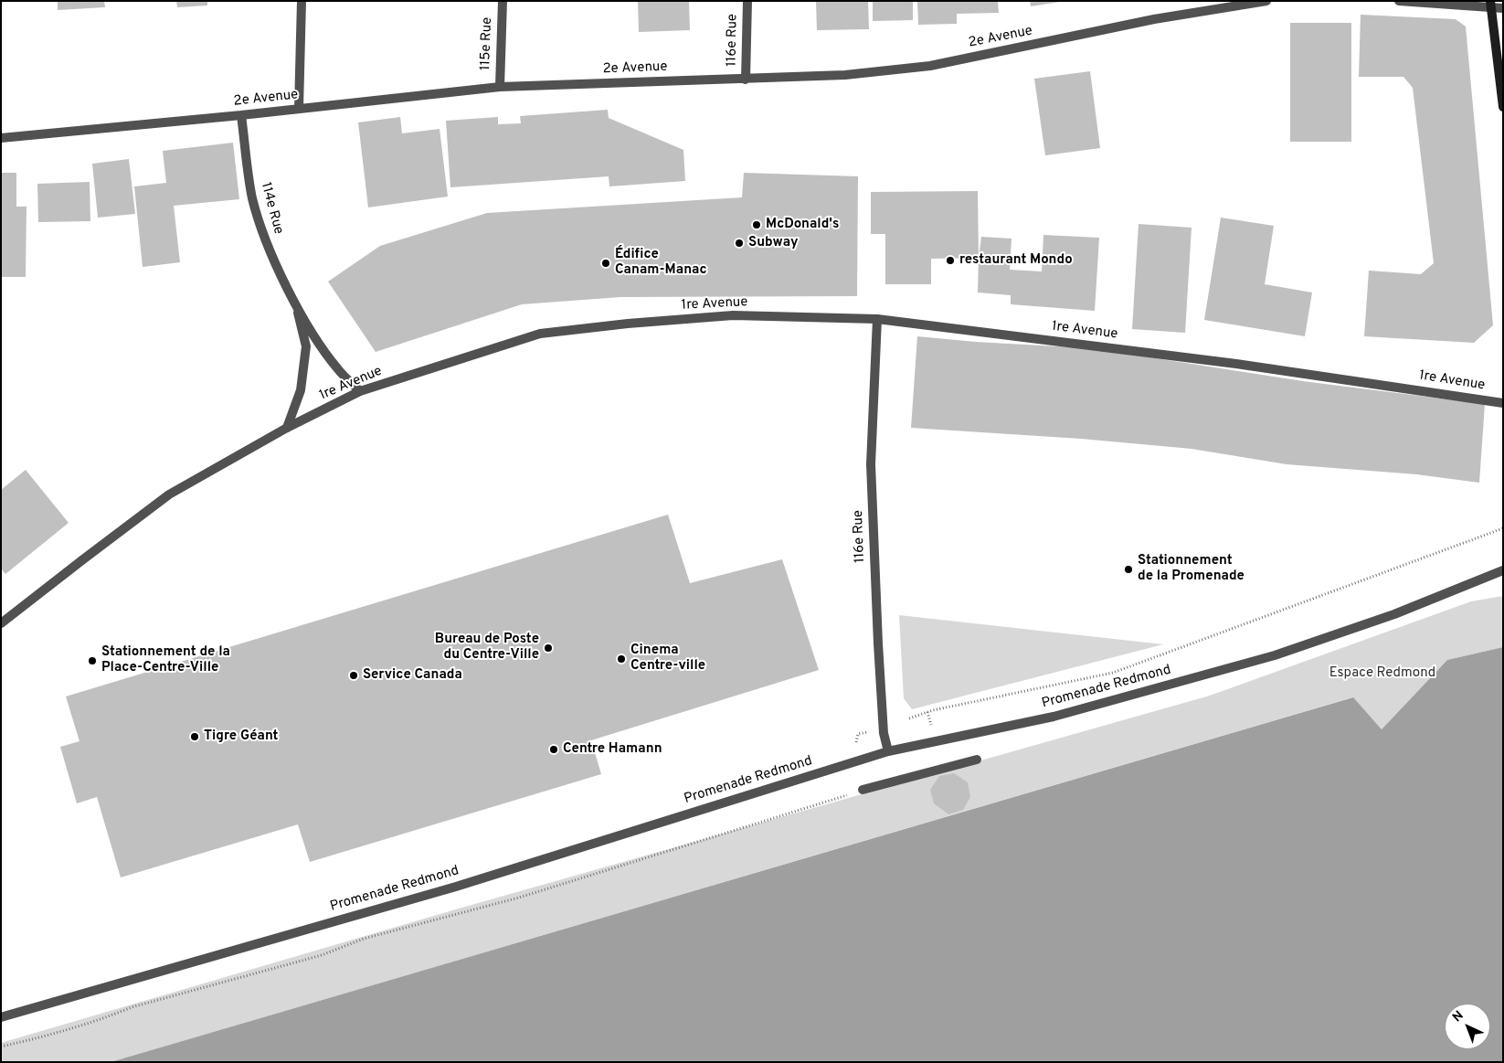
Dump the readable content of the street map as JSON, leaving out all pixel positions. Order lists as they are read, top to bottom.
{
  "streets": {
    "street": [
      "2e Avenue",
      "116e Rue",
      "115e Rue",
      "114e Rue",
      "1re Avenue",
      "Promenade Redmond"
    ]
  },
  "crossings": [
    ["2e Avenue", "116e Rue"],
    ["2e Avenue", "115e Rue"],
    ["2e Avenue", "114e Rue"],
    ["116e Rue", "1re Avenue"],
    ["116e Rue", "Promenade Redmond"],
    ["114e Rue", "1re Avenue"]
  ],
  "parks": ["Espace Redmond"],
  "places": [
    "McDonald's",
    "Subway",
    "restaurant Mondo",
    "Édifice Canam-Manac",
    "Stationnement de la Promenade",
    "Bureau de Poste du Centre-Ville",
    "Cinema Centre-ville",
    "Stationnement de la Place-Centre-Ville",
    "Service Canada",
    "Tigre Géant",
    "Centre Hamann"
  ],
  "north": "top left"
}
